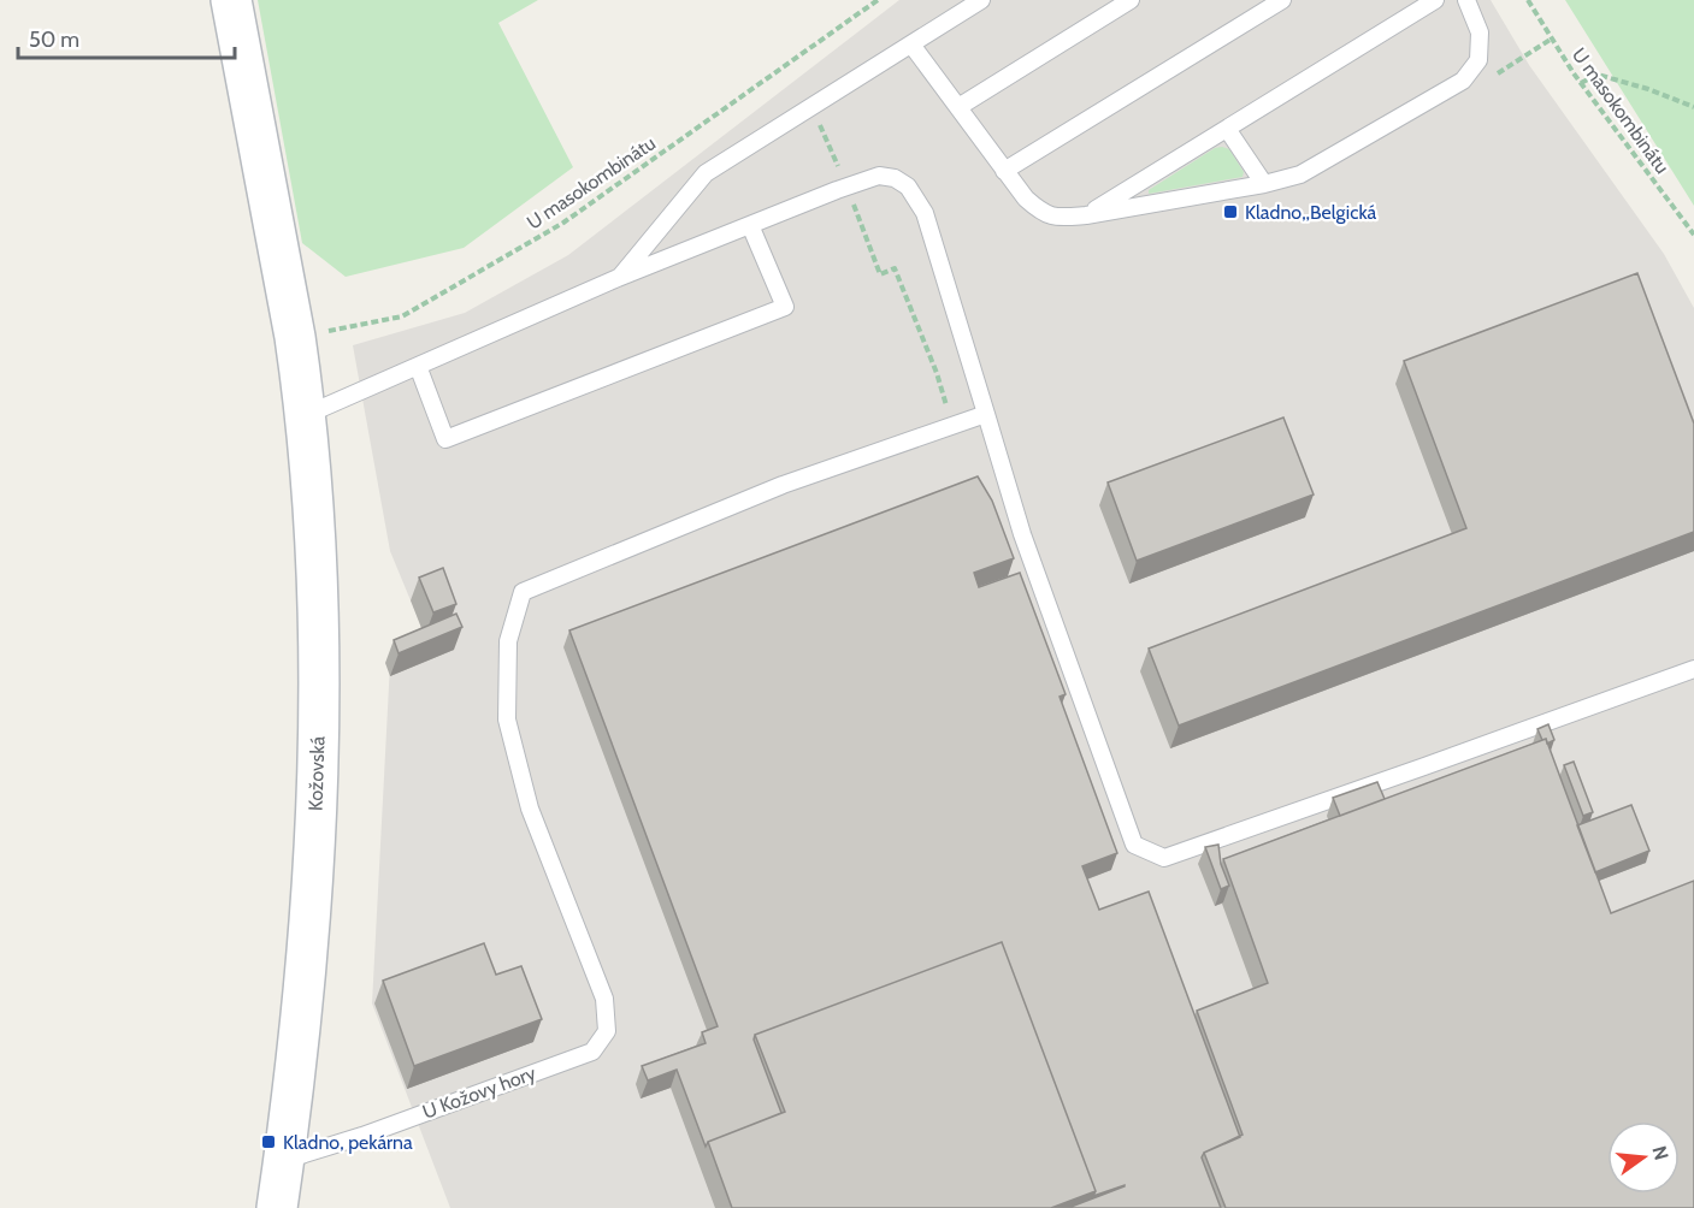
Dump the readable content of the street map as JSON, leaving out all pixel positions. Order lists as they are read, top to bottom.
{
  "streets": {
    "street": ["Kožovská"],
    "lane": ["U Kožovy hory"],
    "path": ["U masokombinátu"]
  },
  "crossings": [
    ["U masokombinátu", "Kožovská"],
    ["Kožovská", "U Kožovy hory"]
  ],
  "places": {
    "transit": ["Kladno,,Belgická", "Kladno, pekárna"]
  },
  "scale_bar": "50 m",
  "north": "right"
}
